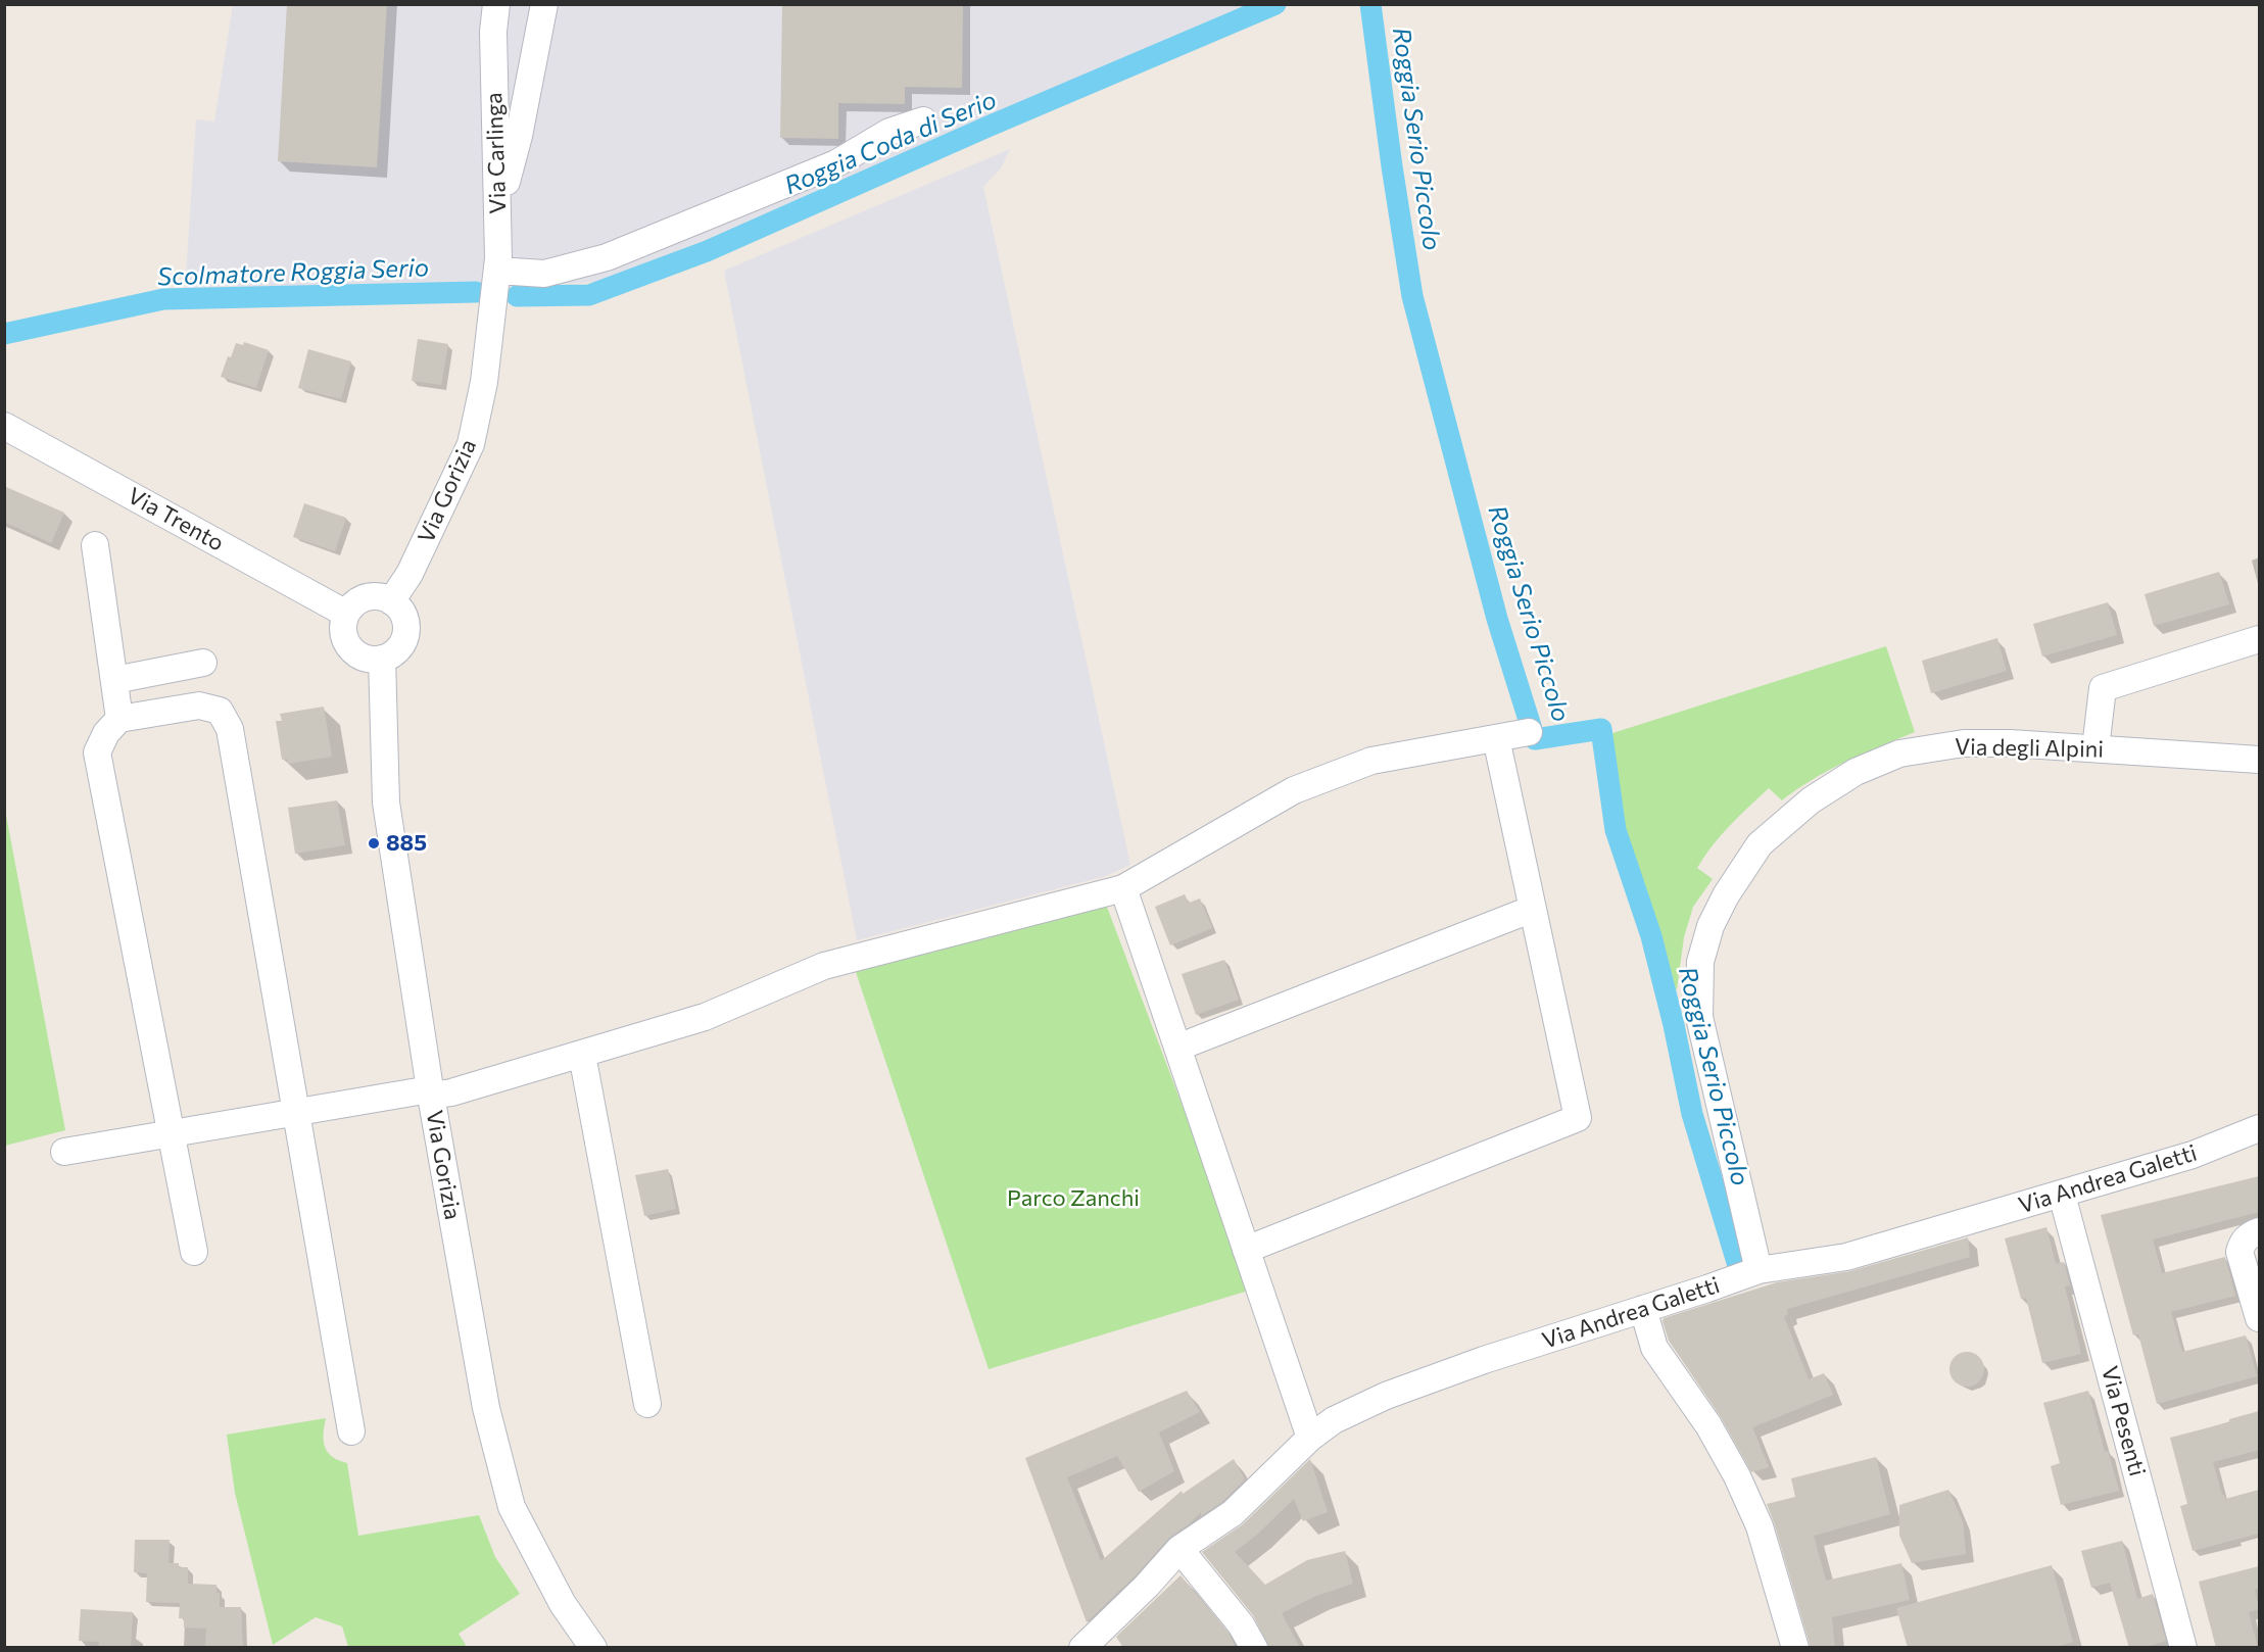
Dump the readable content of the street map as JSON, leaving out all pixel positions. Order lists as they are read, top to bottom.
{
  "streets": {
    "street": [
      "Via Carlinga",
      "Via Gorizia",
      "Via Trento",
      "Via degli Alpini",
      "Via Andrea Galetti",
      "Via Pesenti"
    ]
  },
  "crossings": [
    ["Via Carlinga", "Via Gorizia"],
    ["Via Gorizia", "Via Trento"],
    ["Via degli Alpini", "Via Andrea Galetti"],
    ["Via Andrea Galetti", "Via Pesenti"]
  ],
  "water": ["Roggia Serio Piccolo", "Roggia Coda di Serio", "Scolmatore Roggia Serio"],
  "parks": ["Parco Zanchi"],
  "places": ["885"]
}
